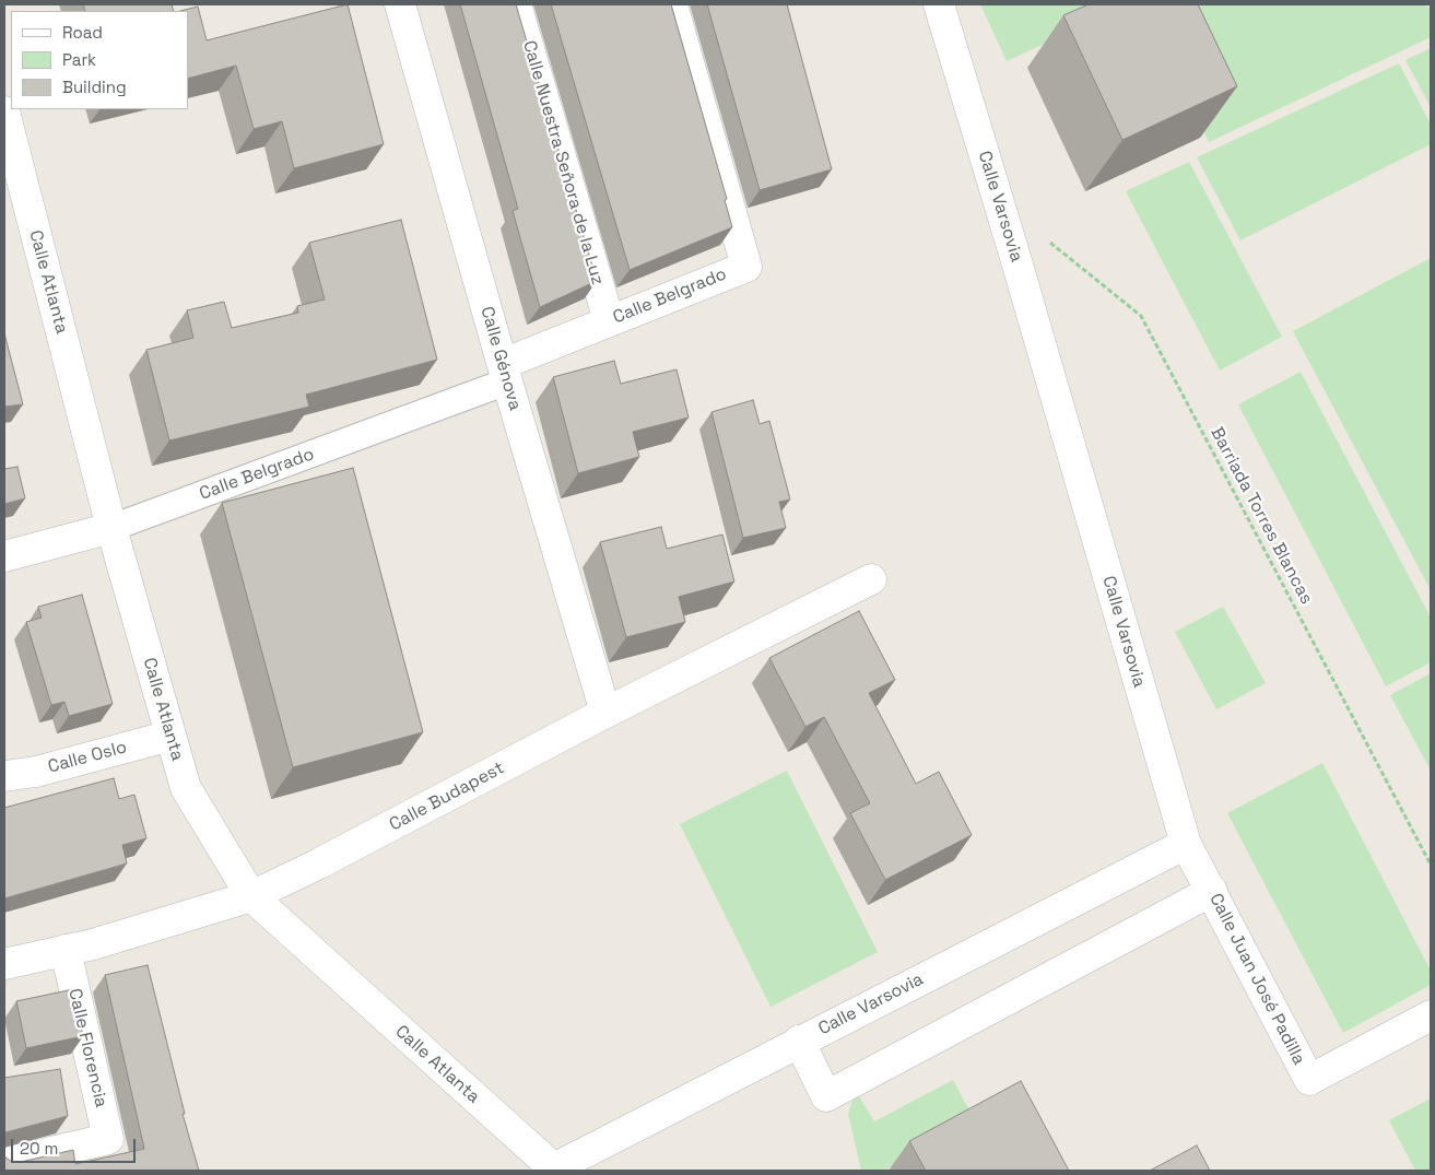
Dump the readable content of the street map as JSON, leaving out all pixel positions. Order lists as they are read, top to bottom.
{
  "streets": {
    "street": [
      "Calle Nuestra Señora de la Luz",
      "Calle Varsovia",
      "Calle Atlanta",
      "Calle Belgrado",
      "Calle Génova",
      "Calle Oslo",
      "Calle Budapest",
      "Calle Juan José Padilla",
      "Calle Florencia"
    ],
    "path": ["Barriada Torres Blancas"]
  },
  "crossings": [
    ["Calle Nuestra Señora de la Luz", "Calle Belgrado"],
    ["Calle Varsovia", "Calle Atlanta"],
    ["Calle Varsovia", "Barriada Torres Blancas"],
    ["Calle Varsovia", "Calle Juan José Padilla"],
    ["Calle Atlanta", "Calle Belgrado"],
    ["Calle Atlanta", "Calle Oslo"],
    ["Calle Atlanta", "Calle Budapest"],
    ["Calle Belgrado", "Calle Génova"],
    ["Calle Génova", "Calle Budapest"],
    ["Calle Budapest", "Calle Florencia"]
  ],
  "legend": ["Road", "Park", "Building"],
  "scale_bar": "20 m"
}
